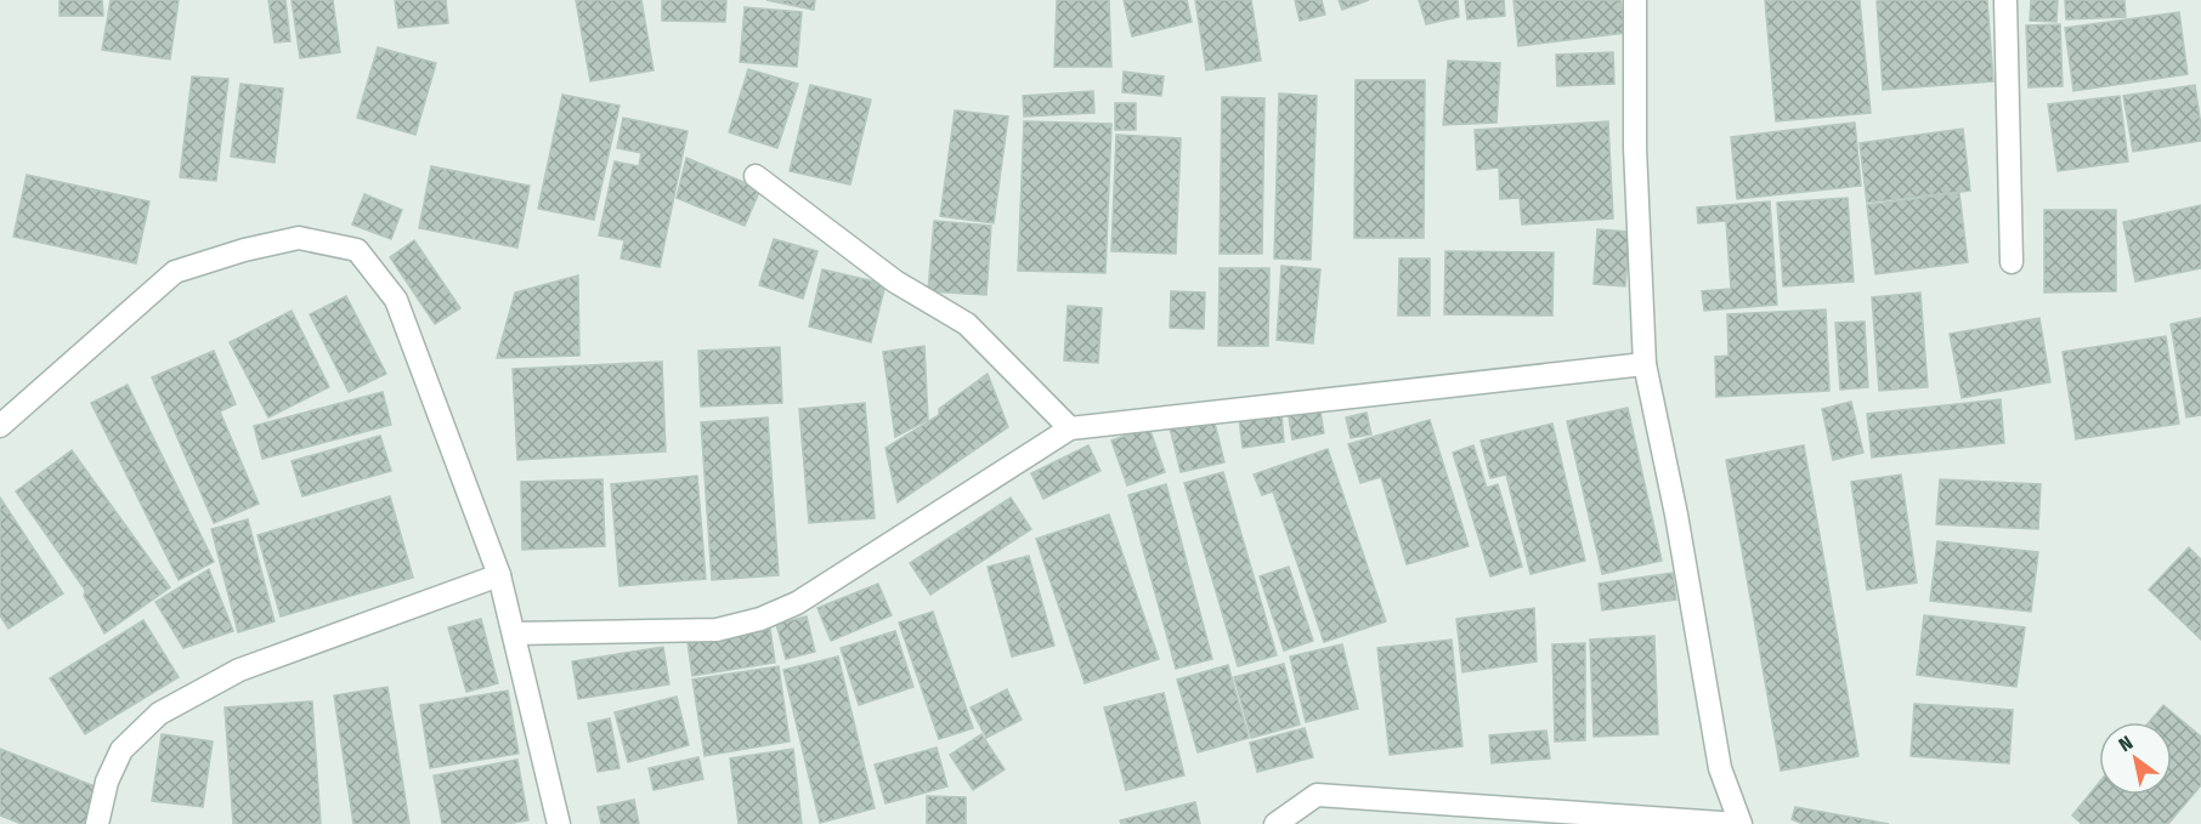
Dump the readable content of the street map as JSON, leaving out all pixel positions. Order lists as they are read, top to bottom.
{
  "north": "top left"
}
